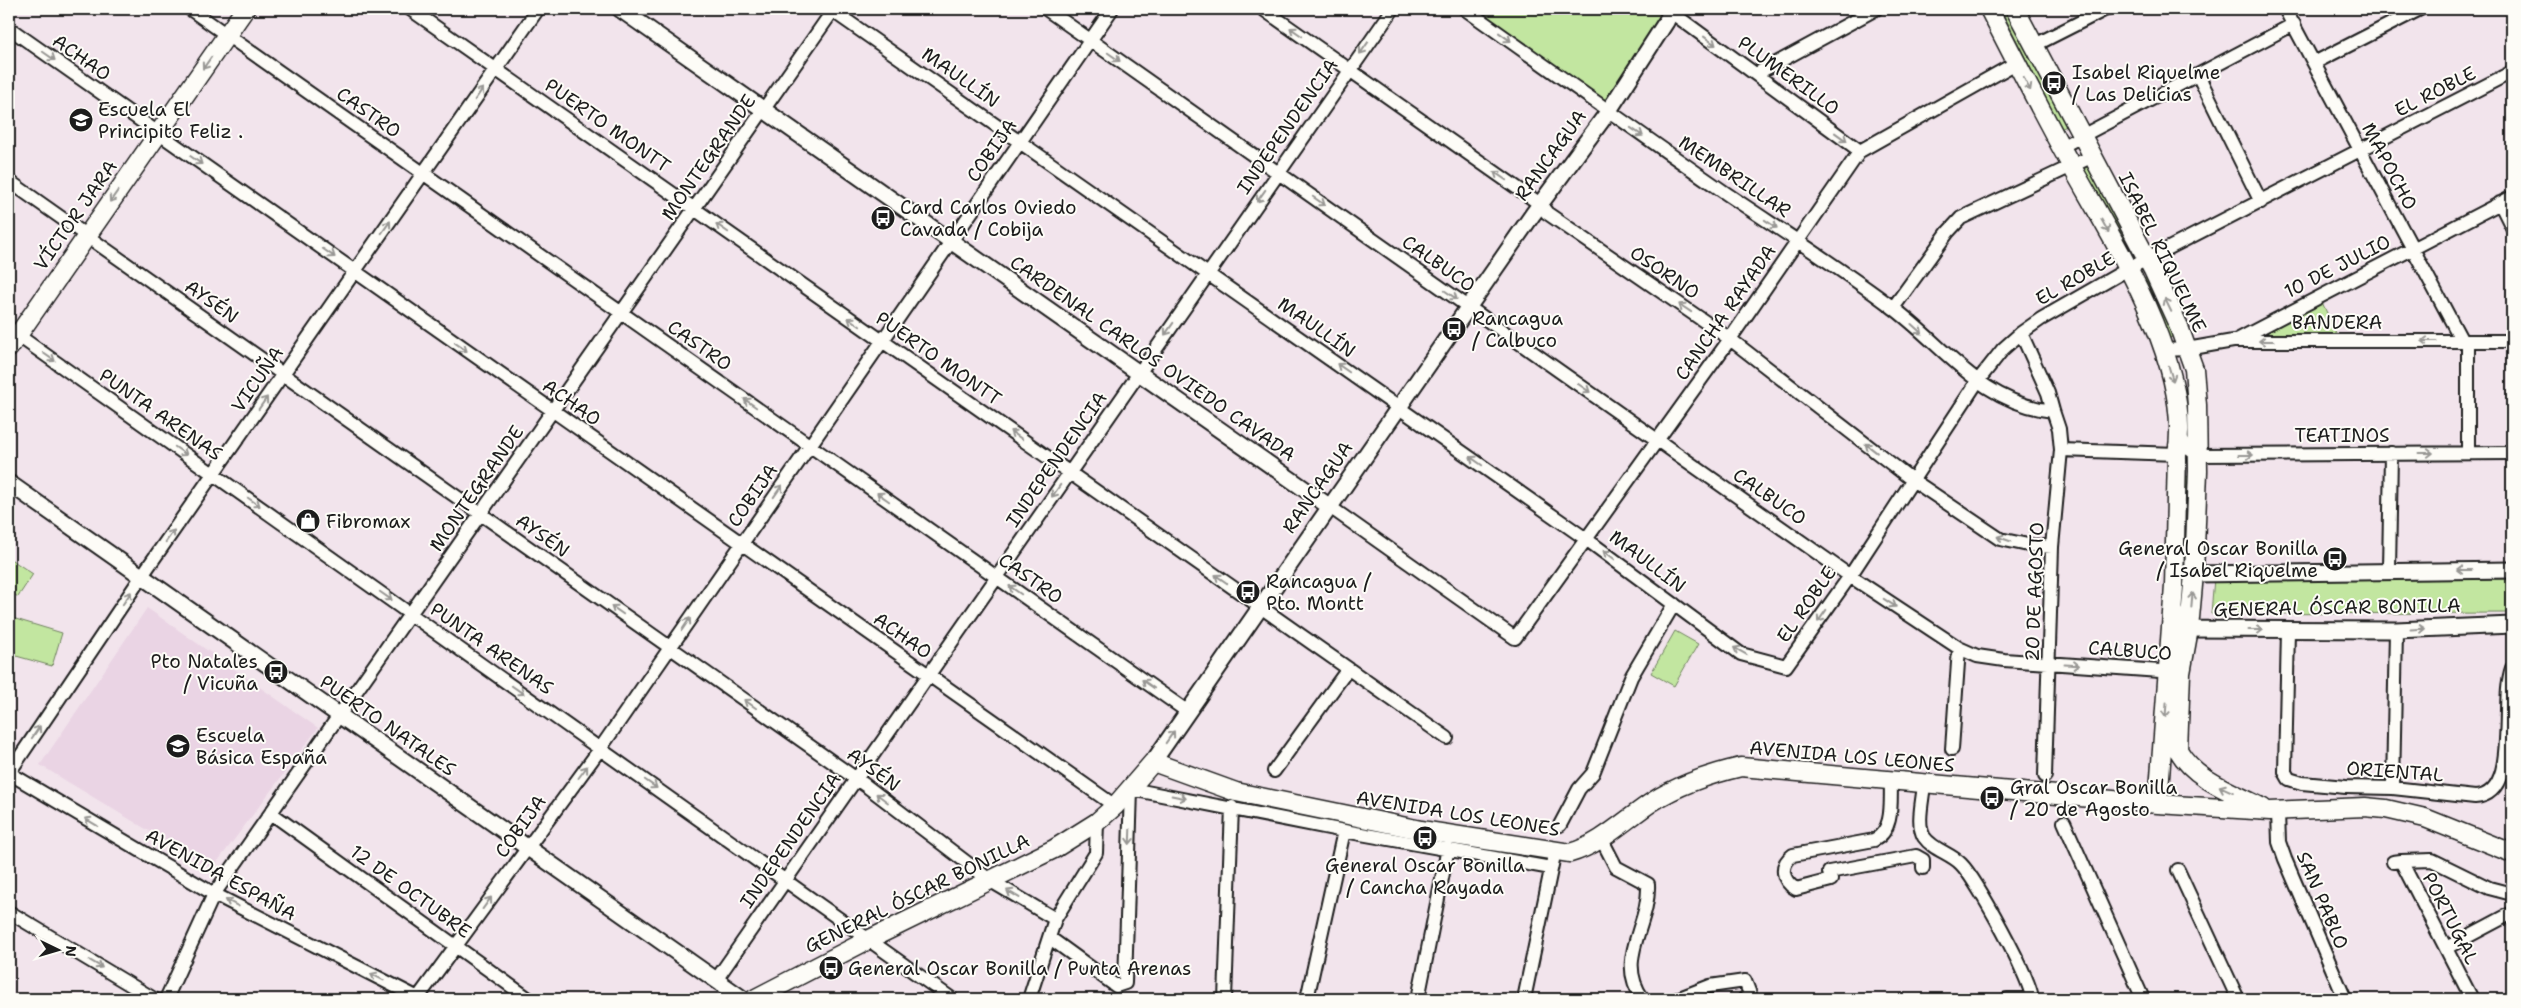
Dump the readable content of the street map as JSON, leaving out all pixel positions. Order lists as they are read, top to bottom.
{
  "streets": {
    "main road": [
      "RANCAGUA",
      "VÍCTOR JARA",
      "ISABEL RIQUELME",
      "GENERAL ÓSCAR BONILLA",
      "AVENIDA LOS LEONES"
    ],
    "street": [
      "ACHAO",
      "PLUMERILLO",
      "MAULLÍN",
      "EL ROBLE",
      "CASTRO",
      "PUERTO MONTT",
      "INDEPENDENCIA",
      "COBIJA",
      "MONTEGRANDE",
      "MAPOCHO",
      "MEMBRILLAR",
      "CALBUCO",
      "10 DE JULIO",
      "OSORNO",
      "AYSÉN",
      "CANCHA RAYADA",
      "BANDERA",
      "CARDENAL CARLOS OVIEDO CAVADA",
      "VICUÑA",
      "PUNTA ARENAS",
      "TEATINOS",
      "20 DE AGOSTO",
      "PUERTO NATALES",
      "ORIENTAL",
      "AVENIDA ESPAÑA",
      "12 DE OCTUBRE",
      "SAN PABLO",
      "PORTUGAL"
    ]
  },
  "crossings": [
    ["ACHAO", "INDEPENDENCIA"],
    ["ACHAO", "COBIJA"],
    ["ACHAO", "RANCAGUA"],
    ["ACHAO", "MONTEGRANDE"],
    ["ACHAO", "VÍCTOR JARA"],
    ["ACHAO", "VICUÑA"],
    ["PLUMERILLO", "RANCAGUA"],
    ["PLUMERILLO", "CANCHA RAYADA"],
    ["MAULLÍN", "EL ROBLE"],
    ["MAULLÍN", "INDEPENDENCIA"],
    ["MAULLÍN", "COBIJA"],
    ["MAULLÍN", "RANCAGUA"],
    ["MAULLÍN", "MONTEGRANDE"],
    ["MAULLÍN", "CANCHA RAYADA"],
    ["EL ROBLE", "MAPOCHO"],
    ["EL ROBLE", "MEMBRILLAR"],
    ["EL ROBLE", "ISABEL RIQUELME"],
    ["EL ROBLE", "CALBUCO"],
    ["EL ROBLE", "OSORNO"],
    ["EL ROBLE", "20 DE AGOSTO"],
    ["CASTRO", "INDEPENDENCIA"],
    ["CASTRO", "COBIJA"],
    ["CASTRO", "RANCAGUA"],
    ["CASTRO", "MONTEGRANDE"],
    ["CASTRO", "VÍCTOR JARA"],
    ["CASTRO", "VICUÑA"],
    ["PUERTO MONTT", "INDEPENDENCIA"],
    ["PUERTO MONTT", "COBIJA"],
    ["PUERTO MONTT", "RANCAGUA"],
    ["PUERTO MONTT", "MONTEGRANDE"],
    ["PUERTO MONTT", "VICUÑA"],
    ["INDEPENDENCIA", "CALBUCO"],
    ["INDEPENDENCIA", "OSORNO"],
    ["INDEPENDENCIA", "AYSÉN"],
    ["INDEPENDENCIA", "CARDENAL CARLOS OVIEDO CAVADA"],
    ["INDEPENDENCIA", "PUNTA ARENAS"],
    ["INDEPENDENCIA", "PUERTO NATALES"],
    ["COBIJA", "CALBUCO"],
    ["COBIJA", "AYSÉN"],
    ["COBIJA", "CARDENAL CARLOS OVIEDO CAVADA"],
    ["COBIJA", "PUNTA ARENAS"],
    ["COBIJA", "PUERTO NATALES"],
    ["COBIJA", "AVENIDA ESPAÑA"],
    ["COBIJA", "12 DE OCTUBRE"],
    ["RANCAGUA", "MEMBRILLAR"],
    ["RANCAGUA", "CALBUCO"],
    ["RANCAGUA", "OSORNO"],
    ["RANCAGUA", "CARDENAL CARLOS OVIEDO CAVADA"],
    ["RANCAGUA", "GENERAL ÓSCAR BONILLA"],
    ["RANCAGUA", "AVENIDA LOS LEONES"],
    ["MONTEGRANDE", "AYSÉN"],
    ["MONTEGRANDE", "CARDENAL CARLOS OVIEDO CAVADA"],
    ["MONTEGRANDE", "PUNTA ARENAS"],
    ["MONTEGRANDE", "PUERTO NATALES"],
    ["MONTEGRANDE", "AVENIDA ESPAÑA"],
    ["MONTEGRANDE", "12 DE OCTUBRE"],
    ["MAPOCHO", "10 DE JULIO"],
    ["MAPOCHO", "BANDERA"],
    ["MAPOCHO", "TEATINOS"],
    ["MEMBRILLAR", "CANCHA RAYADA"],
    ["VÍCTOR JARA", "AYSÉN"],
    ["VÍCTOR JARA", "PUNTA ARENAS"],
    ["ISABEL RIQUELME", "CALBUCO"],
    ["ISABEL RIQUELME", "CANCHA RAYADA"],
    ["ISABEL RIQUELME", "BANDERA"],
    ["ISABEL RIQUELME", "TEATINOS"],
    ["ISABEL RIQUELME", "GENERAL ÓSCAR BONILLA"],
    ["ISABEL RIQUELME", "AVENIDA LOS LEONES"],
    ["ISABEL RIQUELME", "SAN PABLO"],
    ["CALBUCO", "CANCHA RAYADA"],
    ["CALBUCO", "20 DE AGOSTO"],
    ["10 DE JULIO", "BANDERA"],
    ["OSORNO", "CANCHA RAYADA"],
    ["OSORNO", "20 DE AGOSTO"],
    ["AYSÉN", "VICUÑA"],
    ["AYSÉN", "GENERAL ÓSCAR BONILLA"],
    ["CANCHA RAYADA", "CARDENAL CARLOS OVIEDO CAVADA"],
    ["VICUÑA", "PUNTA ARENAS"],
    ["VICUÑA", "PUERTO NATALES"],
    ["VICUÑA", "AVENIDA ESPAÑA"],
    ["PUNTA ARENAS", "GENERAL ÓSCAR BONILLA"],
    ["GENERAL ÓSCAR BONILLA", "ORIENTAL"],
    ["AVENIDA LOS LEONES", "SAN PABLO"]
  ],
  "one_way": [
    "ACHAO",
    "PLUMERILLO",
    "MAULLÍN",
    "CASTRO",
    "PUERTO MONTT",
    "INDEPENDENCIA",
    "COBIJA",
    "MEMBRILLAR",
    "VÍCTOR JARA",
    "CALBUCO",
    "OSORNO",
    "AYSÉN",
    "BANDERA",
    "VICUÑA",
    "PUNTA ARENAS",
    "TEATINOS",
    "AVENIDA ESPAÑA"
  ],
  "places": {
    "bus stop": [
      "Isabel Riquelme / Las Delicias",
      "Card Carlos Oviedo Cavada / Cobija",
      "Rancagua / Calbuco",
      "General Oscar Bonilla / Isabel Riquelme",
      "Rancagua / Pto. Montt",
      "Pto Natales / Vicuña",
      "Gral Oscar Bonilla / 20 de Agosto",
      "General Oscar Bonilla / Cancha Rayada",
      "General Oscar Bonilla / Punta Arenas"
    ],
    "school or university": ["Escuela El Principito Feliz .", "Escuela Básica España"],
    "shop": ["Fibromax"]
  },
  "north": "right"
}
